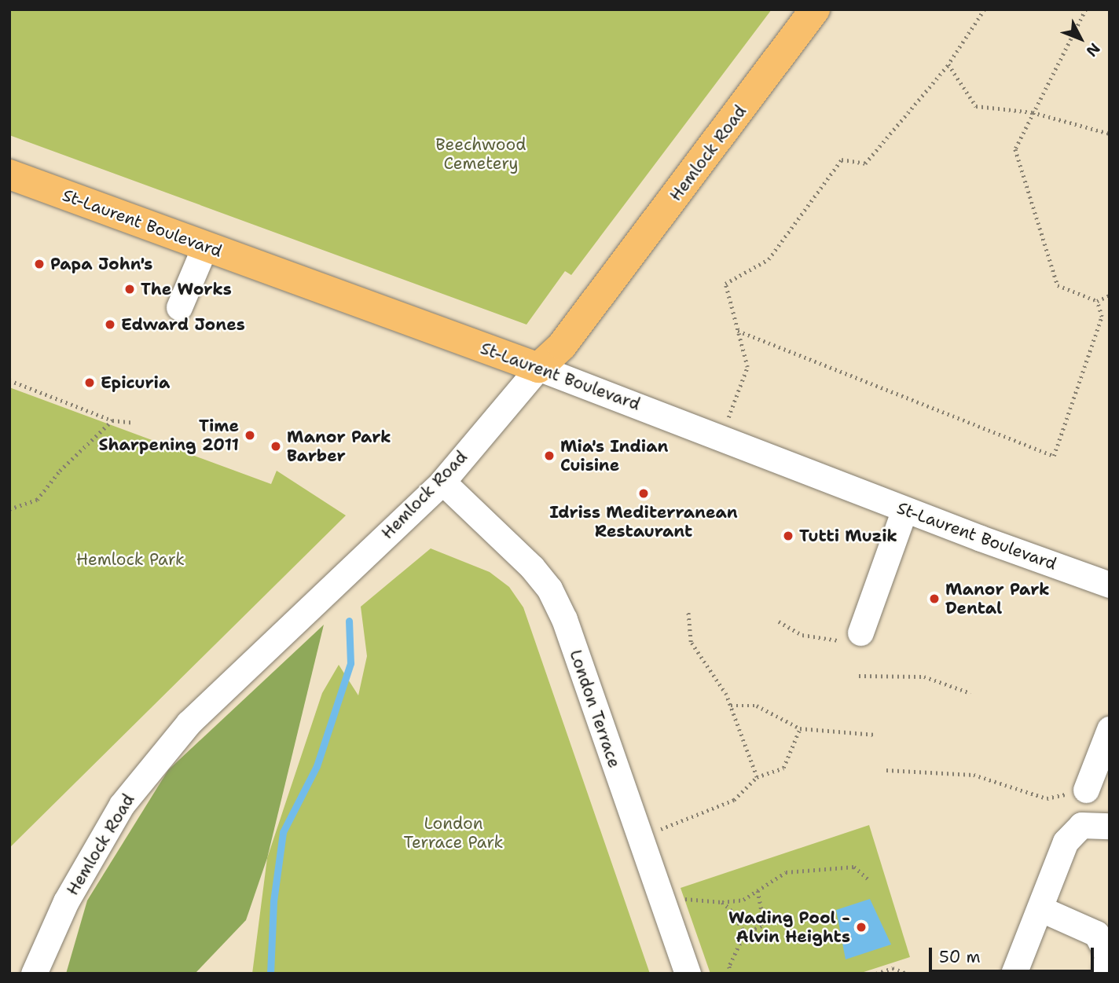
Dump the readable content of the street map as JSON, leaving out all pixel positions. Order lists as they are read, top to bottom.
{
  "streets": {
    "main road": ["Hemlock Road", "St-Laurent Boulevard"],
    "street": ["London Terrace"]
  },
  "crossings": [
    ["Hemlock Road", "St-Laurent Boulevard"],
    ["Hemlock Road", "London Terrace"]
  ],
  "parks": ["Beechwood Cemetery", "Hemlock Park", "London Terrace Park"],
  "places": [
    "Papa John's",
    "The Works",
    "Edward Jones",
    "Epicuria",
    "Time Sharpening 2011",
    "Manor Park Barber",
    "Mia's Indian Cuisine",
    "Idriss Mediterranean Restaurant",
    "Tutti Muzik",
    "Manor Park Dental",
    "Wading Pool - Alvin Heights"
  ],
  "scale_bar": "50 m",
  "north": "bottom right"
}
